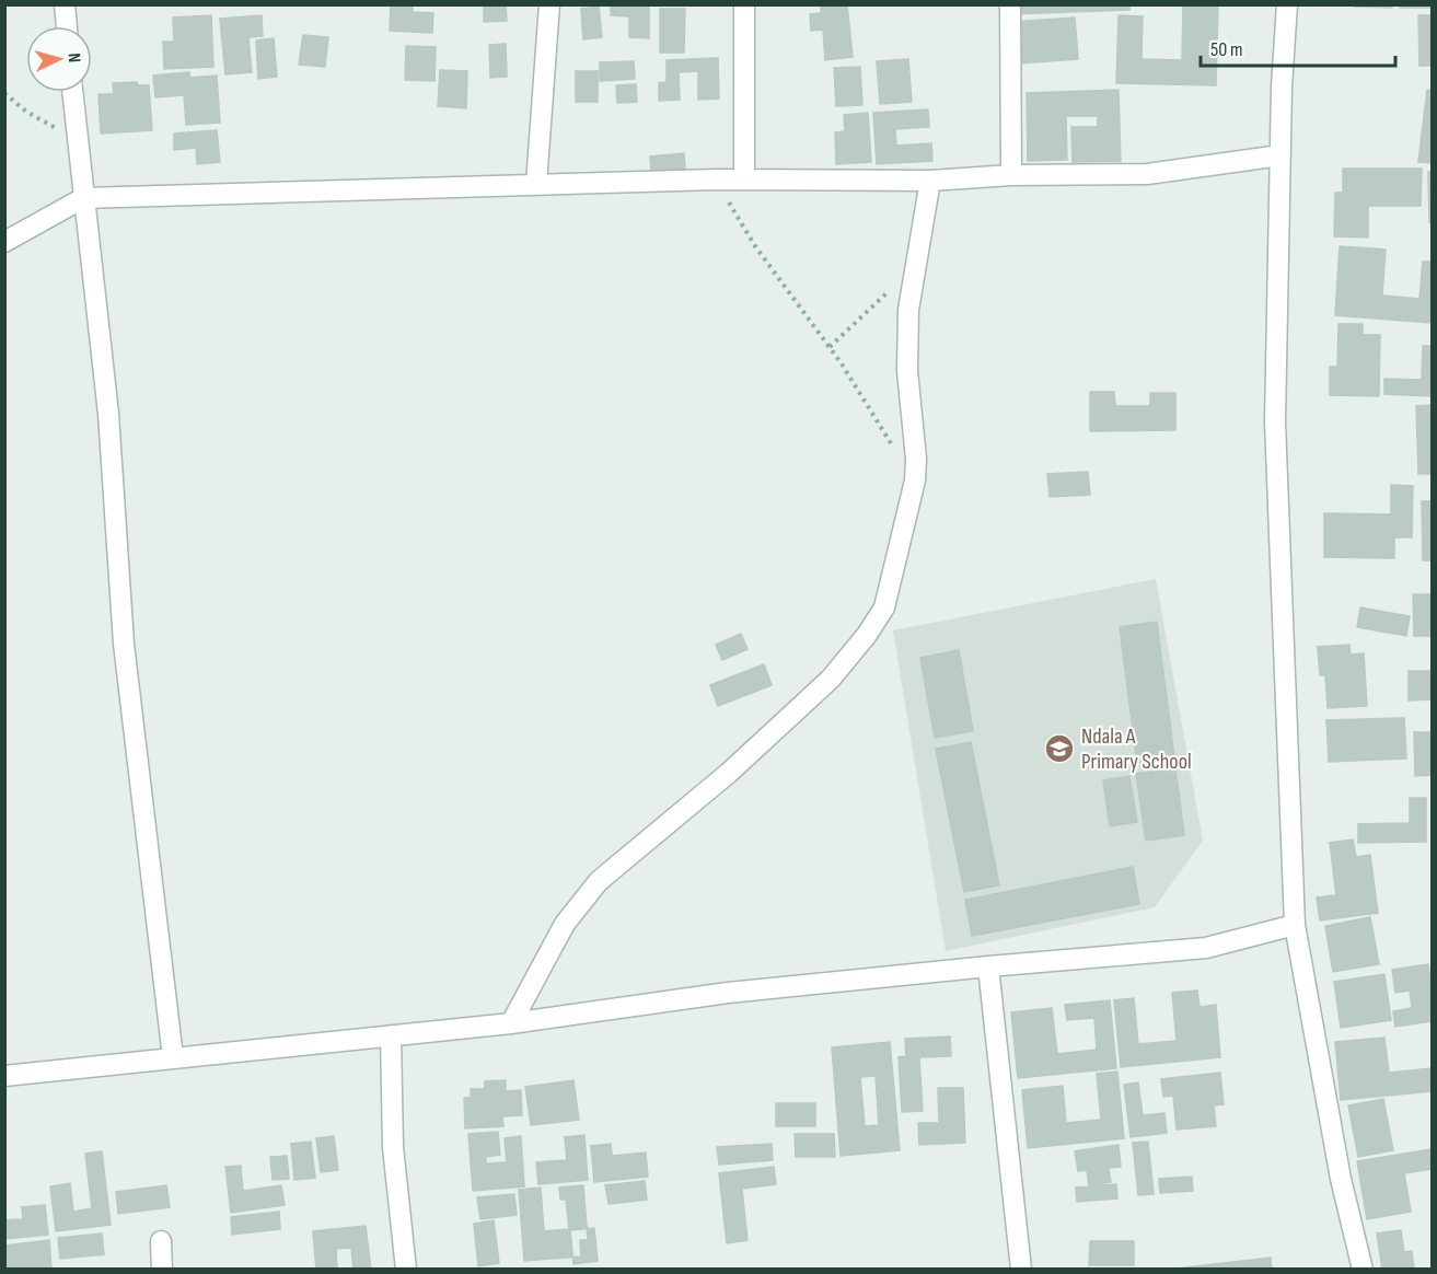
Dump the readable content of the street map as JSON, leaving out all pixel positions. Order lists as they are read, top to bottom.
{
  "places": {
    "school or university": ["Ndala A Primary School"]
  },
  "scale_bar": "50 m",
  "north": "right"
}
